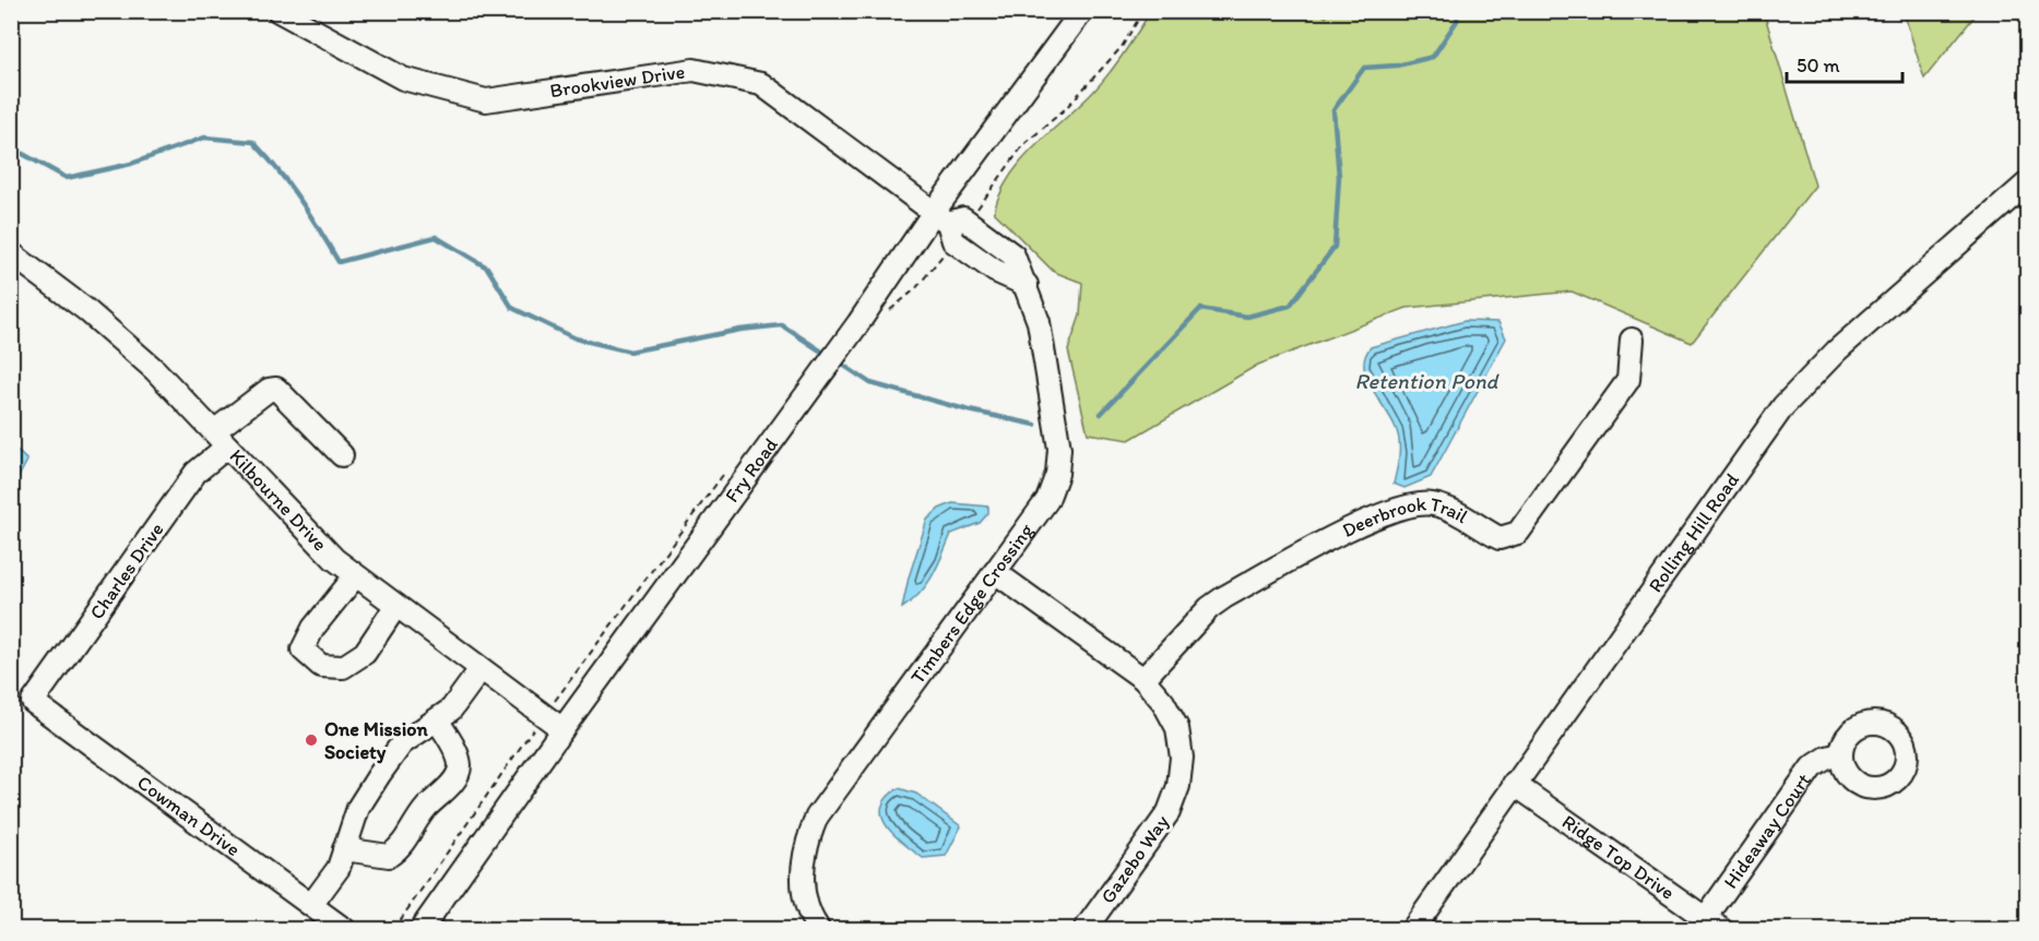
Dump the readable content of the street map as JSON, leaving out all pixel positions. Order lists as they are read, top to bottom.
{
  "streets": {
    "street": [
      "Brookview Drive",
      "Fry Road",
      "Kilbourne Drive",
      "Deerbrook Trail",
      "Rolling Hill Road",
      "Charles Drive",
      "Timbers Edge Crossing",
      "Cowman Drive",
      "Hideaway Court",
      "Ridge Top Drive",
      "Gazebo Way"
    ]
  },
  "crossings": [
    ["Brookview Drive", "Fry Road"],
    ["Brookview Drive", "Timbers Edge Crossing"],
    ["Fry Road", "Kilbourne Drive"],
    ["Fry Road", "Timbers Edge Crossing"],
    ["Kilbourne Drive", "Charles Drive"],
    ["Deerbrook Trail", "Gazebo Way"],
    ["Rolling Hill Road", "Ridge Top Drive"],
    ["Charles Drive", "Cowman Drive"],
    ["Timbers Edge Crossing", "Gazebo Way"],
    ["Hideaway Court", "Ridge Top Drive"]
  ],
  "water": ["Retention Pond"],
  "places": ["One Mission Society"],
  "scale_bar": "50 m"
}
